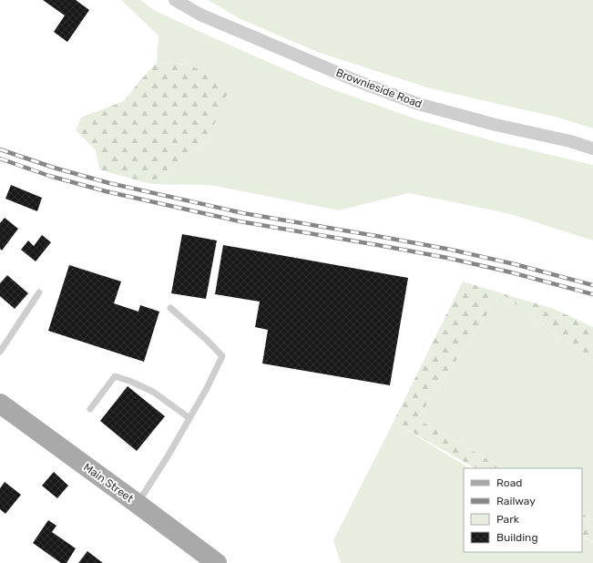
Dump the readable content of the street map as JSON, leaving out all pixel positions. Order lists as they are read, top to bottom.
{
  "streets": {
    "main road": ["Main Street"],
    "street": ["Brownieside Road"]
  },
  "legend": [
    "Road",
    "Railway",
    "Park",
    "Building"
  ]
}
